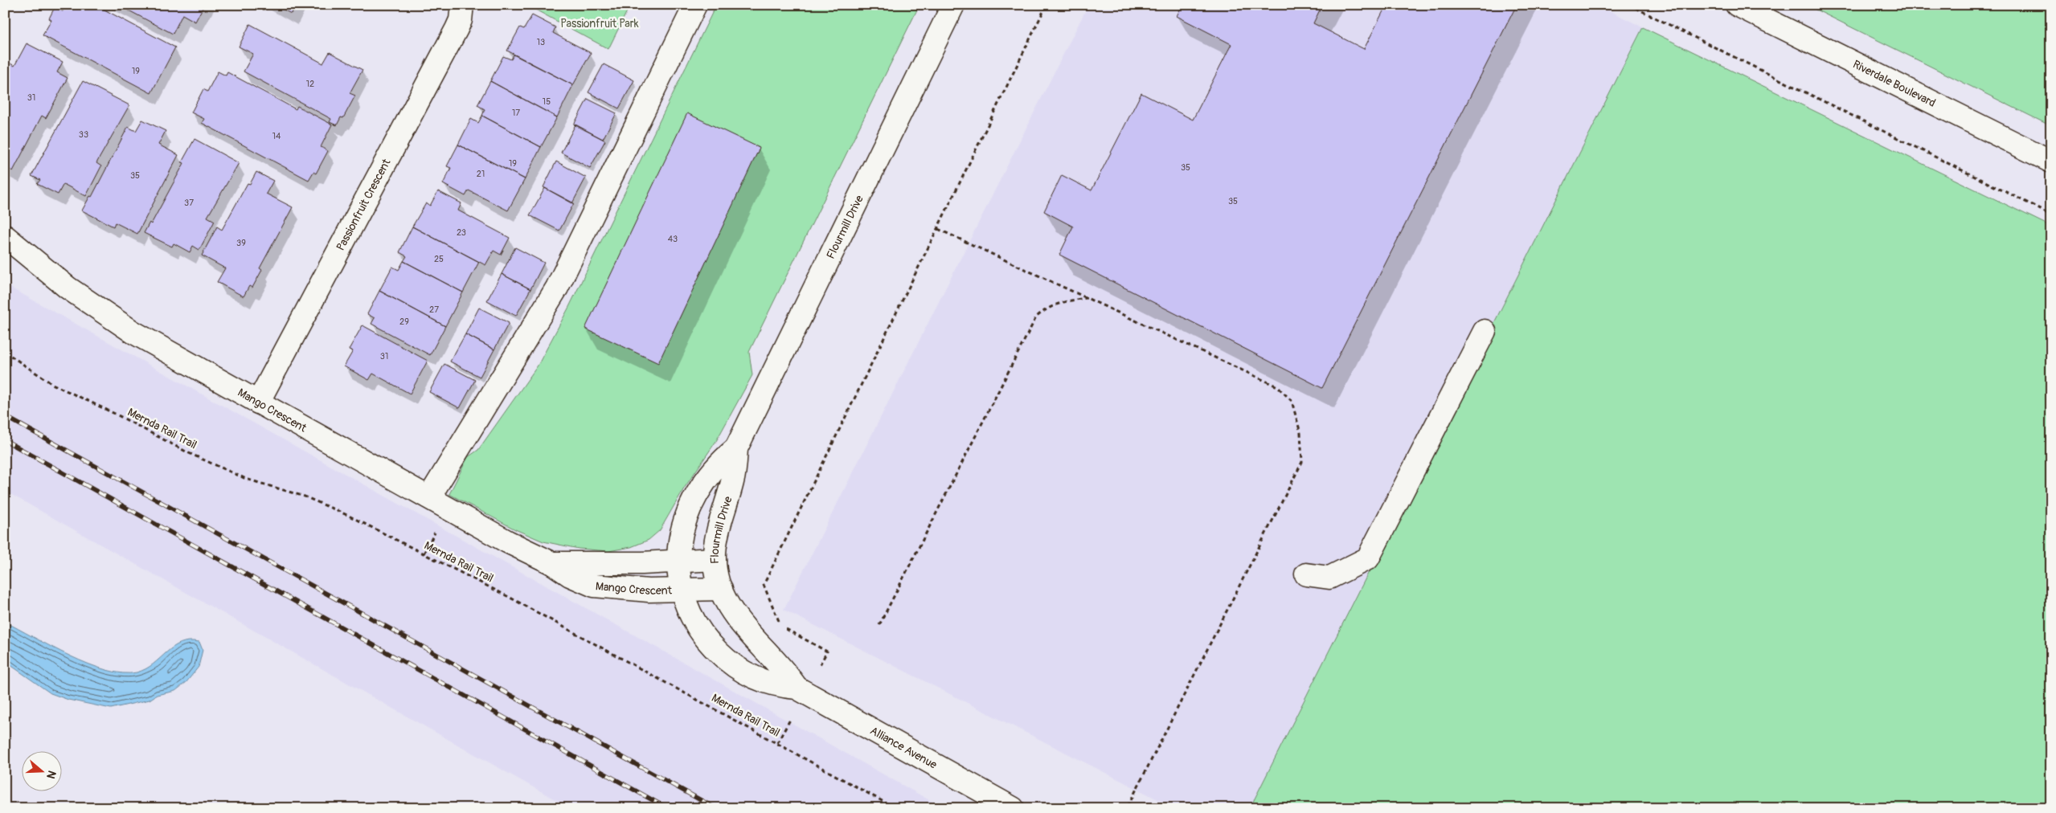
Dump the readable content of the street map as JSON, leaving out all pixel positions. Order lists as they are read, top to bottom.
{
  "streets": {
    "street": [
      "Riverdale Boulevard",
      "Passionfruit Crescent",
      "Flourmill Drive",
      "Mango Crescent",
      "Alliance Avenue"
    ],
    "path": ["Mernda Rail Trail"]
  },
  "crossings": [
    ["Passionfruit Crescent", "Mango Crescent"],
    ["Flourmill Drive", "Mango Crescent"],
    ["Flourmill Drive", "Alliance Avenue"],
    ["Mango Crescent", "Alliance Avenue"]
  ],
  "parks": ["Passionfruit Park"],
  "house_numbers": [
    "13",
    "19",
    "12",
    "31",
    "15",
    "17",
    "33",
    "14",
    "19",
    "35",
    "21",
    "35",
    "35",
    "37",
    "23",
    "43",
    "39",
    "25",
    "27",
    "29",
    "31"
  ],
  "north": "right"
}
